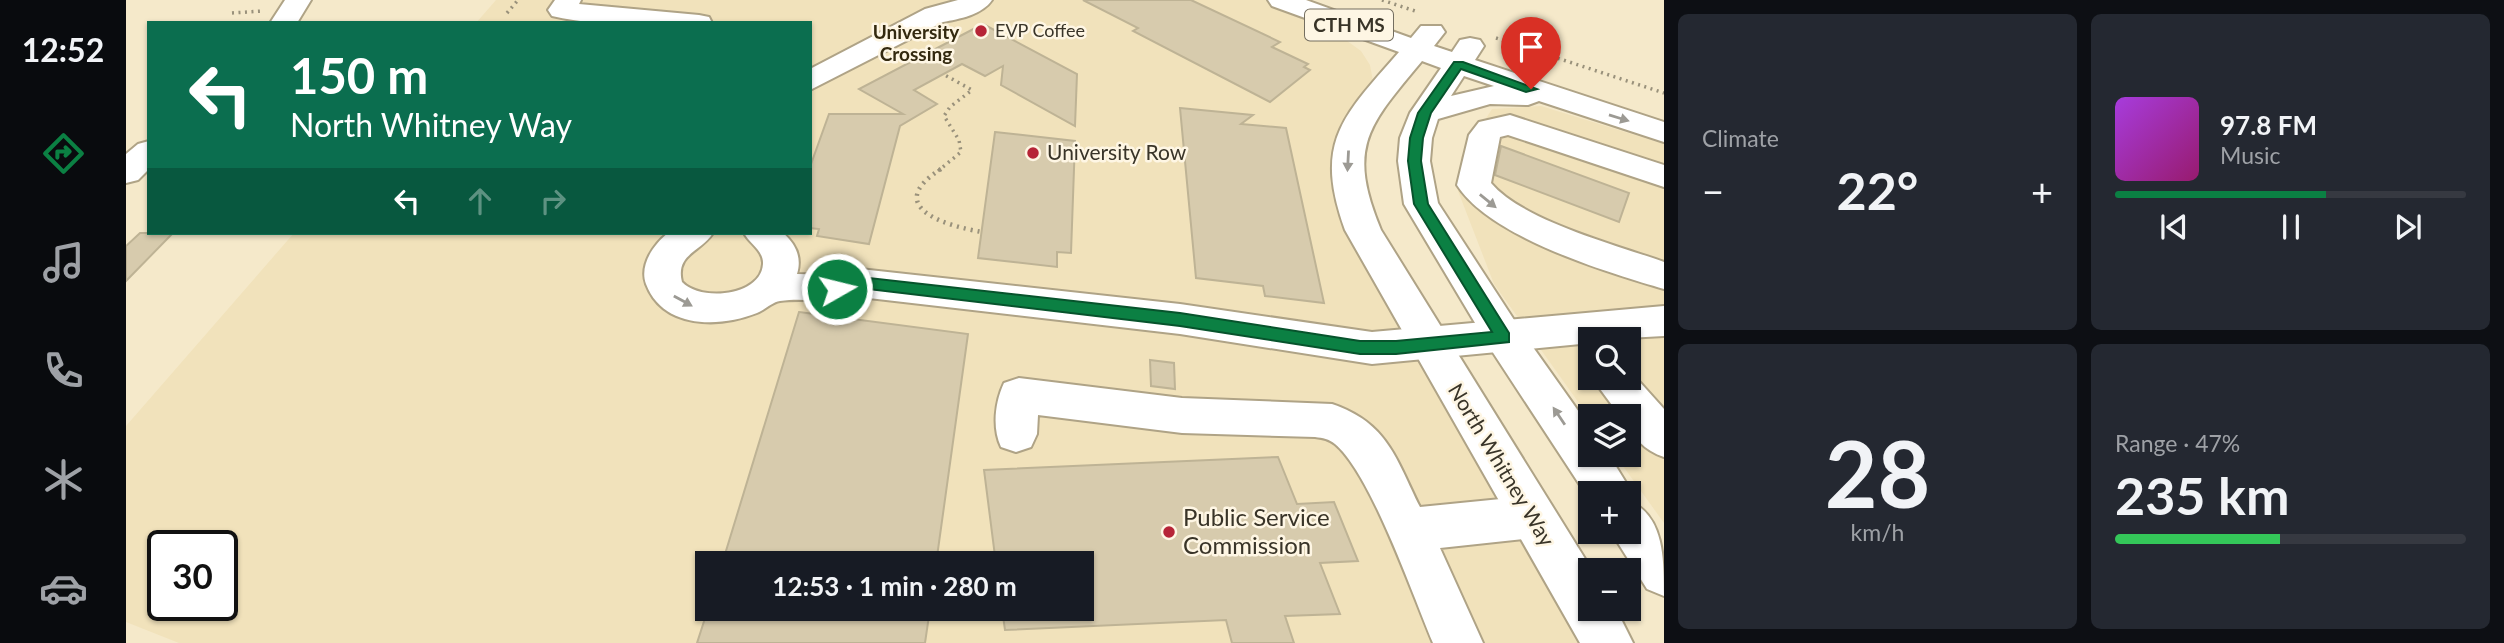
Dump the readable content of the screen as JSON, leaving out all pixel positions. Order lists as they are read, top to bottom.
{
  "streets": {
    "main road": ["CTH MS", "North Whitney Way"]
  },
  "crossings": [
    ["CTH MS", "North Whitney Way"]
  ],
  "districts": ["University Crossing"],
  "places": ["EVP Coffee", "University Row", "Public Service Commission"],
  "page": {
    "tabs": "12:52",
    "tile": [
      "Climate",
      ["28", "km/h"],
      ["Range · 47%", "235 km"]
    ],
    "turn": ["150 m", "North Whitney Way"],
    "song": ["97.8 FM", "Music"],
    "heat": ["−", "22°", "+"],
    "map_buttons": ["+", "−"],
    "limit": "30",
    "trip": "12:53 · 1 min · 280 m"
  }
}
